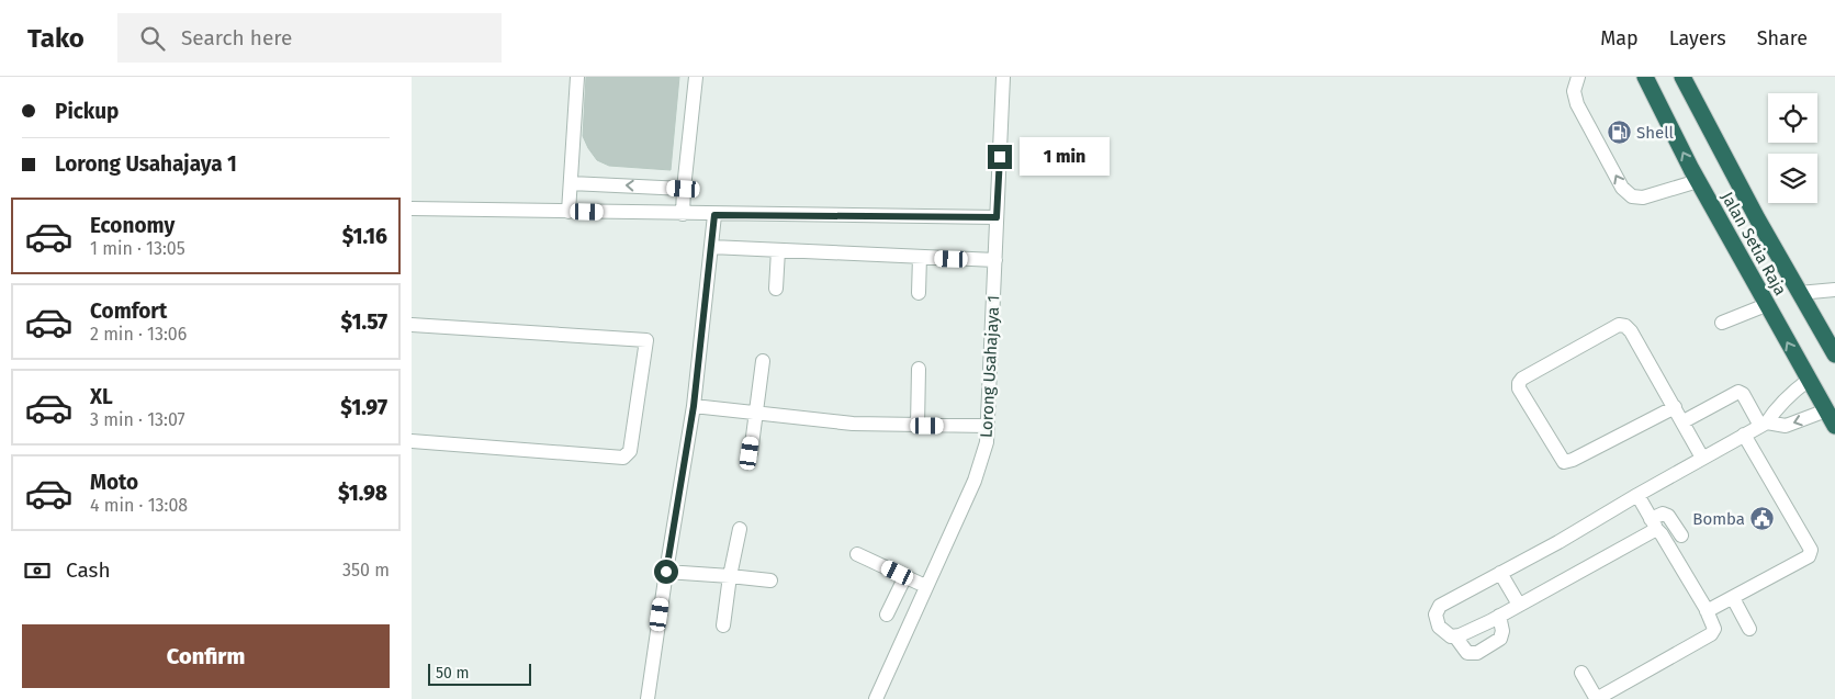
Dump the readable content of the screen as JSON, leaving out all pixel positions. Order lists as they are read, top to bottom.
{
  "streets": {
    "highway": ["Jalan Setia Raja"],
    "street": ["Lorong Usahajaya 1"]
  },
  "places": {
    "fuel station": ["Shell"],
    "public building": ["Bomba"]
  },
  "scale_bar": "50 m",
  "page": {
    "header": "Tako",
    "search": "Search here",
    "nav": ["Map", "Layers", "Share"],
    "banner": ["Pickup", "Lorong Usahajaya 1"],
    "bubble": "1 min",
    "list": [
      {
        "name": "Economy",
        "note": "1 min · 13:05",
        "value": "$1.16"
      },
      {
        "name": "Comfort",
        "note": "2 min · 13:06",
        "value": "$1.57"
      },
      {
        "name": "XL",
        "note": "3 min · 13:07",
        "value": "$1.97"
      },
      {
        "name": "Moto",
        "note": "4 min · 13:08",
        "value": "$1.98"
      }
    ],
    "pay": ["Cash", "350 m"],
    "buttons": "Confirm",
    "scale": "50 m"
  }
}
